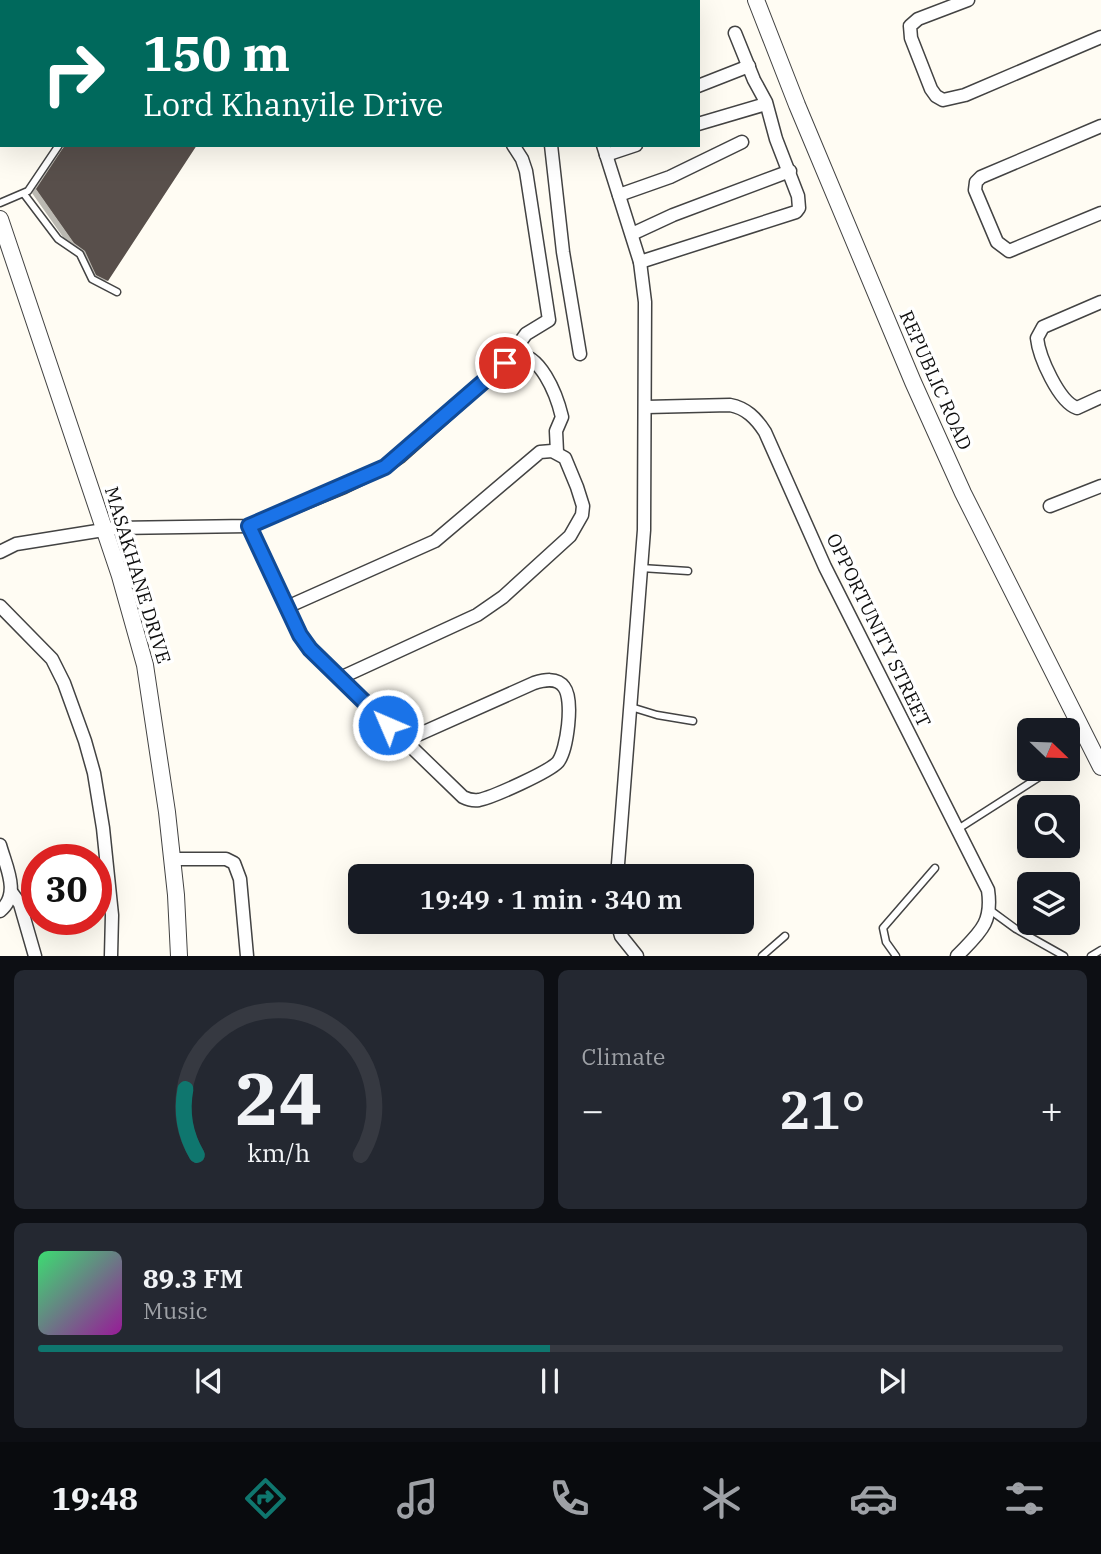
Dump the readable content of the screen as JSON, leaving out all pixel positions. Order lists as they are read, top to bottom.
{
  "streets": {
    "street": ["REPUBLIC ROAD", "MASAKHANE DRIVE", "OPPORTUNITY STREET"]
  },
  "north": "bottom right",
  "page": {
    "turn": ["150 m", "Lord Khanyile Drive"],
    "limit": "30",
    "trip": "19:49 · 1 min · 340 m",
    "tile": "Climate",
    "heat": ["−", "21°", "+"],
    "song": ["89.3 FM", "Music"],
    "tabs": "19:48",
    "gauge": ["24", "km/h"]
  }
}
